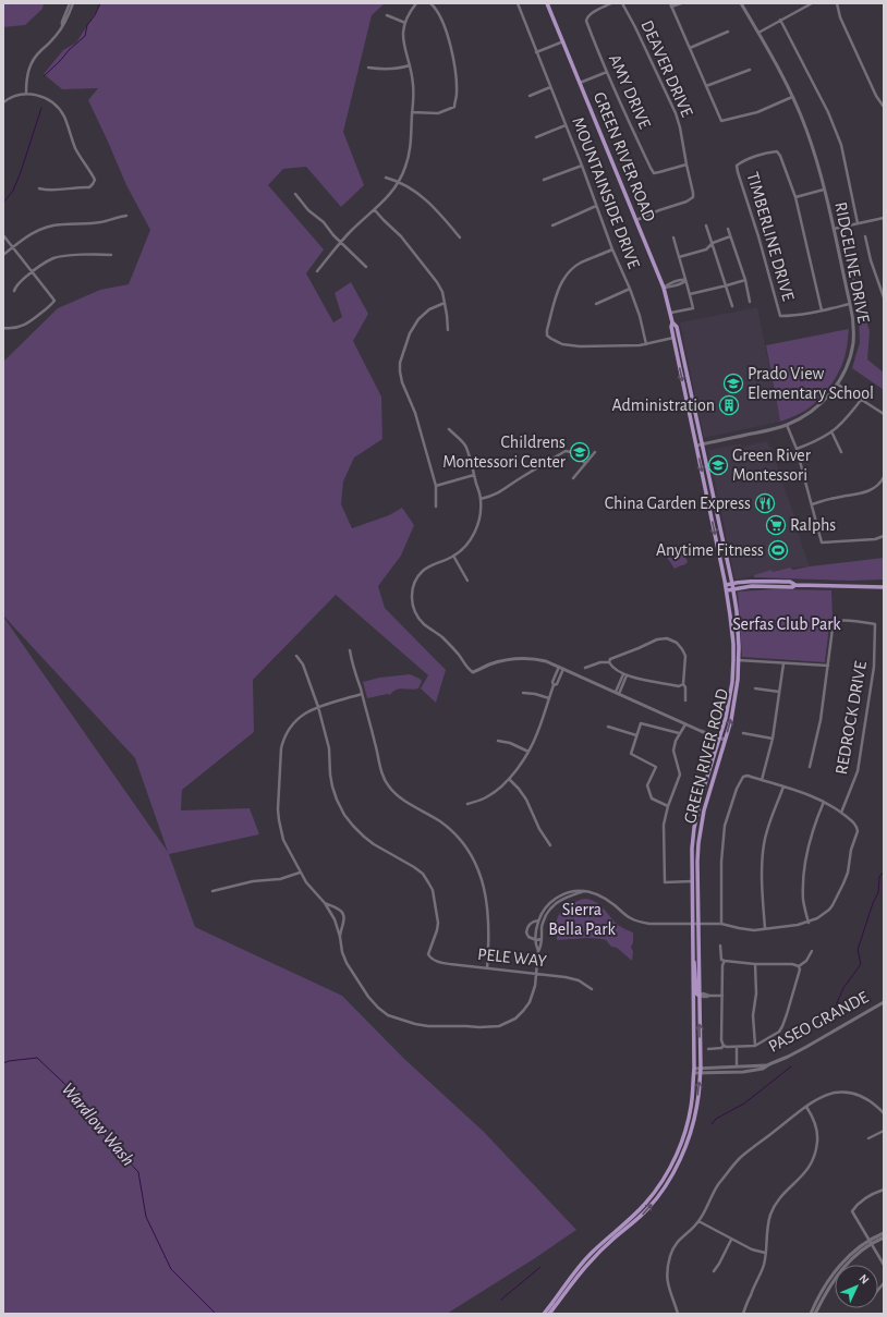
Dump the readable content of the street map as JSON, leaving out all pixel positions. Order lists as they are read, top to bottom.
{
  "streets": {
    "main road": ["GREEN RIVER ROAD"],
    "street": [
      "DEAVER DRIVE",
      "AMY DRIVE",
      "MOUNTAINSIDE DRIVE",
      "TIMBERLINE DRIVE",
      "RIDGELINE DRIVE",
      "REDROCK DRIVE",
      "PELE WAY",
      "PASEO GRANDE"
    ]
  },
  "crossings": [
    ["DEAVER DRIVE", "AMY DRIVE"],
    ["DEAVER DRIVE", "GREEN RIVER ROAD"],
    ["GREEN RIVER ROAD", "RIDGELINE DRIVE"],
    ["GREEN RIVER ROAD", "PASEO GRANDE"]
  ],
  "water": ["Wardlow Wash"],
  "parks": ["Serfas Club Park", "Sierra Bella Park"],
  "places": {
    "school or university": ["Prado View Elementary School", "Childrens Montessori Center", "Green River Montessori"],
    "building": ["Administration"],
    "restaurant": ["China Garden Express"],
    "supermarket": ["Ralphs"],
    "sports": ["Anytime Fitness"]
  },
  "north": "top right"
}
